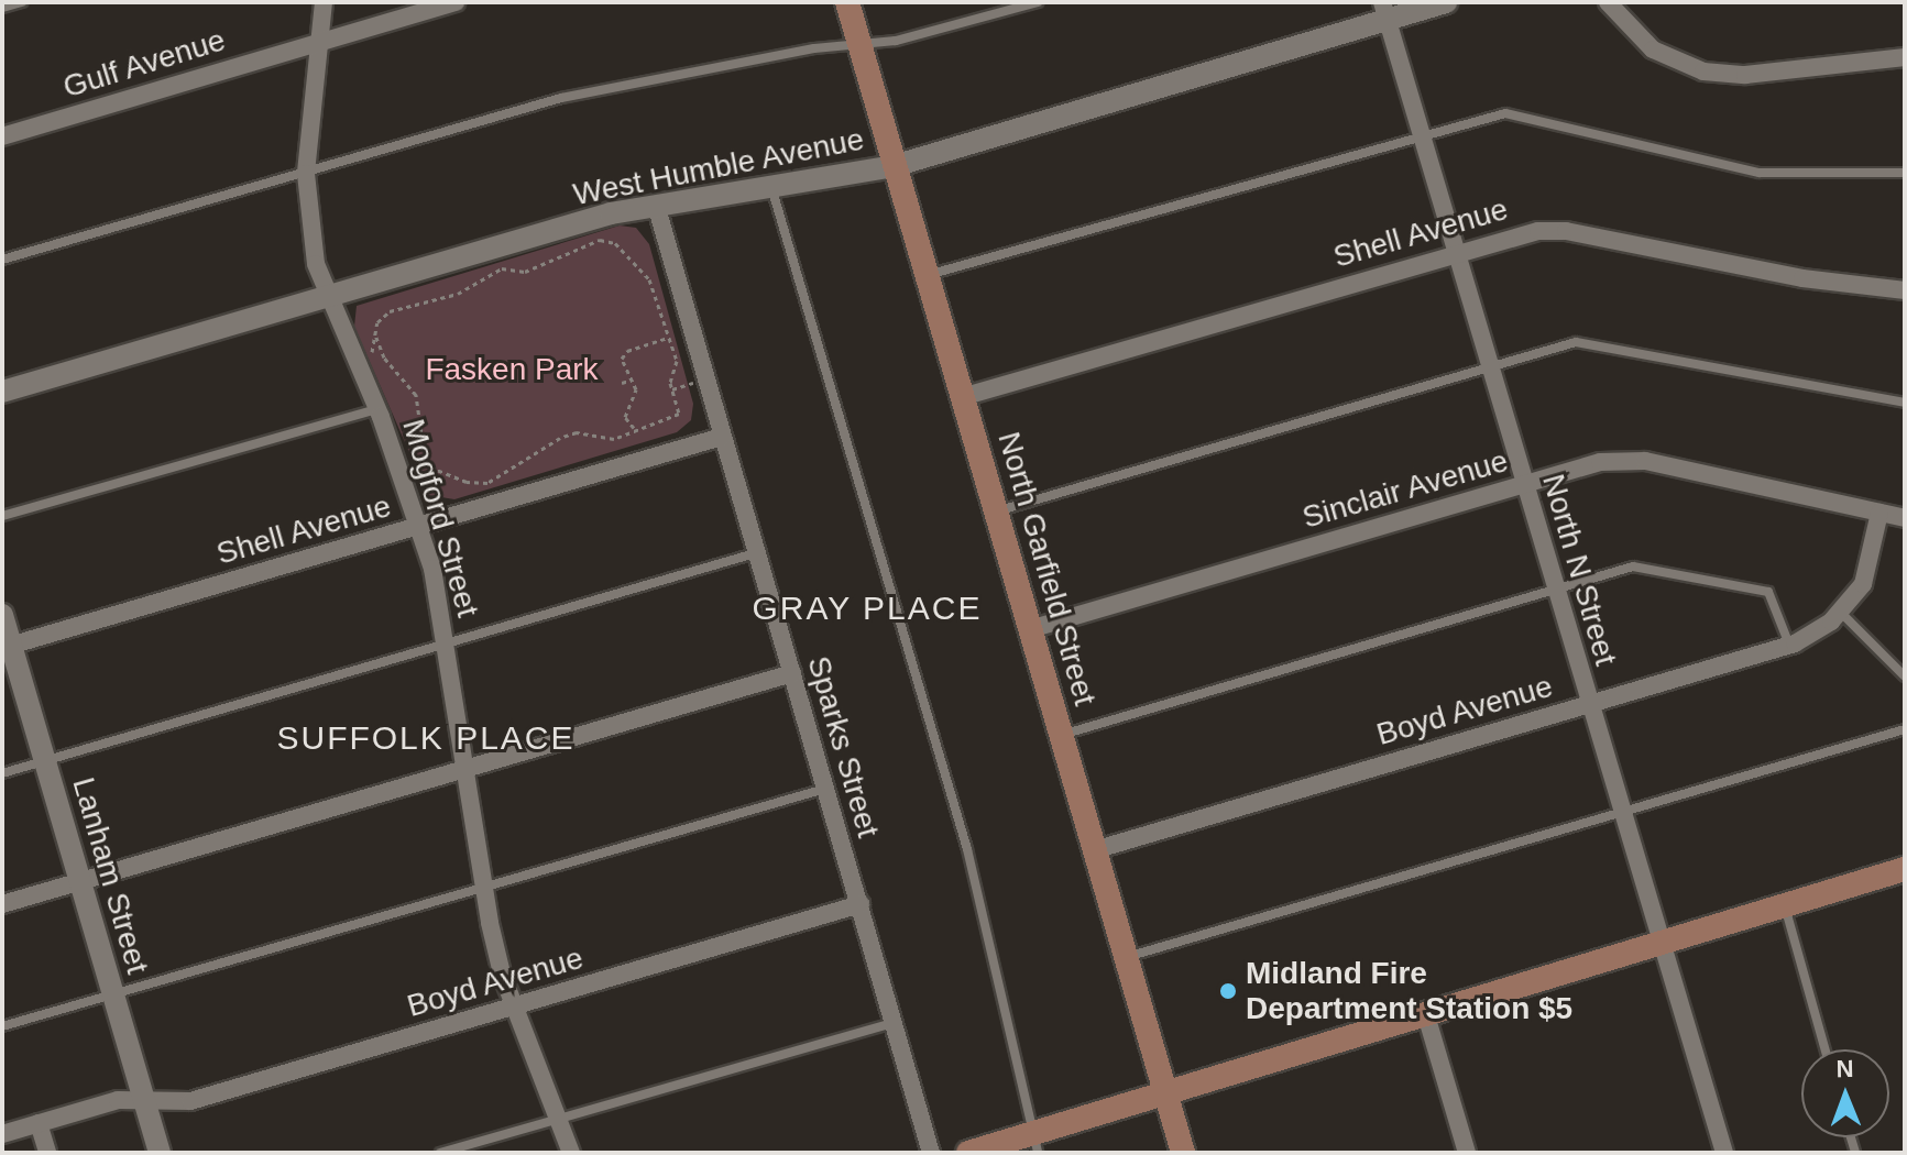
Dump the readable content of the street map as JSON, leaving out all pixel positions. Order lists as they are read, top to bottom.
{
  "streets": {
    "main road": ["North Garfield Street"],
    "street": [
      "Gulf Avenue",
      "West Humble Avenue",
      "Shell Avenue",
      "Sinclair Avenue",
      "Mogford Street",
      "North N Street",
      "Boyd Avenue",
      "Sparks Street",
      "Lanham Street"
    ]
  },
  "crossings": [
    ["Gulf Avenue", "Mogford Street"],
    ["West Humble Avenue", "Mogford Street"],
    ["West Humble Avenue", "North Garfield Street"],
    ["West Humble Avenue", "North N Street"],
    ["West Humble Avenue", "Sparks Street"],
    ["Shell Avenue", "Mogford Street"],
    ["Shell Avenue", "North Garfield Street"],
    ["Shell Avenue", "North N Street"],
    ["Shell Avenue", "Sparks Street"],
    ["Shell Avenue", "Lanham Street"],
    ["Sinclair Avenue", "North Garfield Street"],
    ["Sinclair Avenue", "North N Street"],
    ["Sinclair Avenue", "Boyd Avenue"],
    ["Mogford Street", "Boyd Avenue"],
    ["North Garfield Street", "Boyd Avenue"],
    ["North N Street", "Boyd Avenue"],
    ["Boyd Avenue", "Sparks Street"],
    ["Boyd Avenue", "Lanham Street"]
  ],
  "districts": ["GRAY PLACE", "SUFFOLK PLACE"],
  "parks": ["Fasken Park"],
  "places": ["Midland Fire Department Station $5"],
  "north": "top"
}
